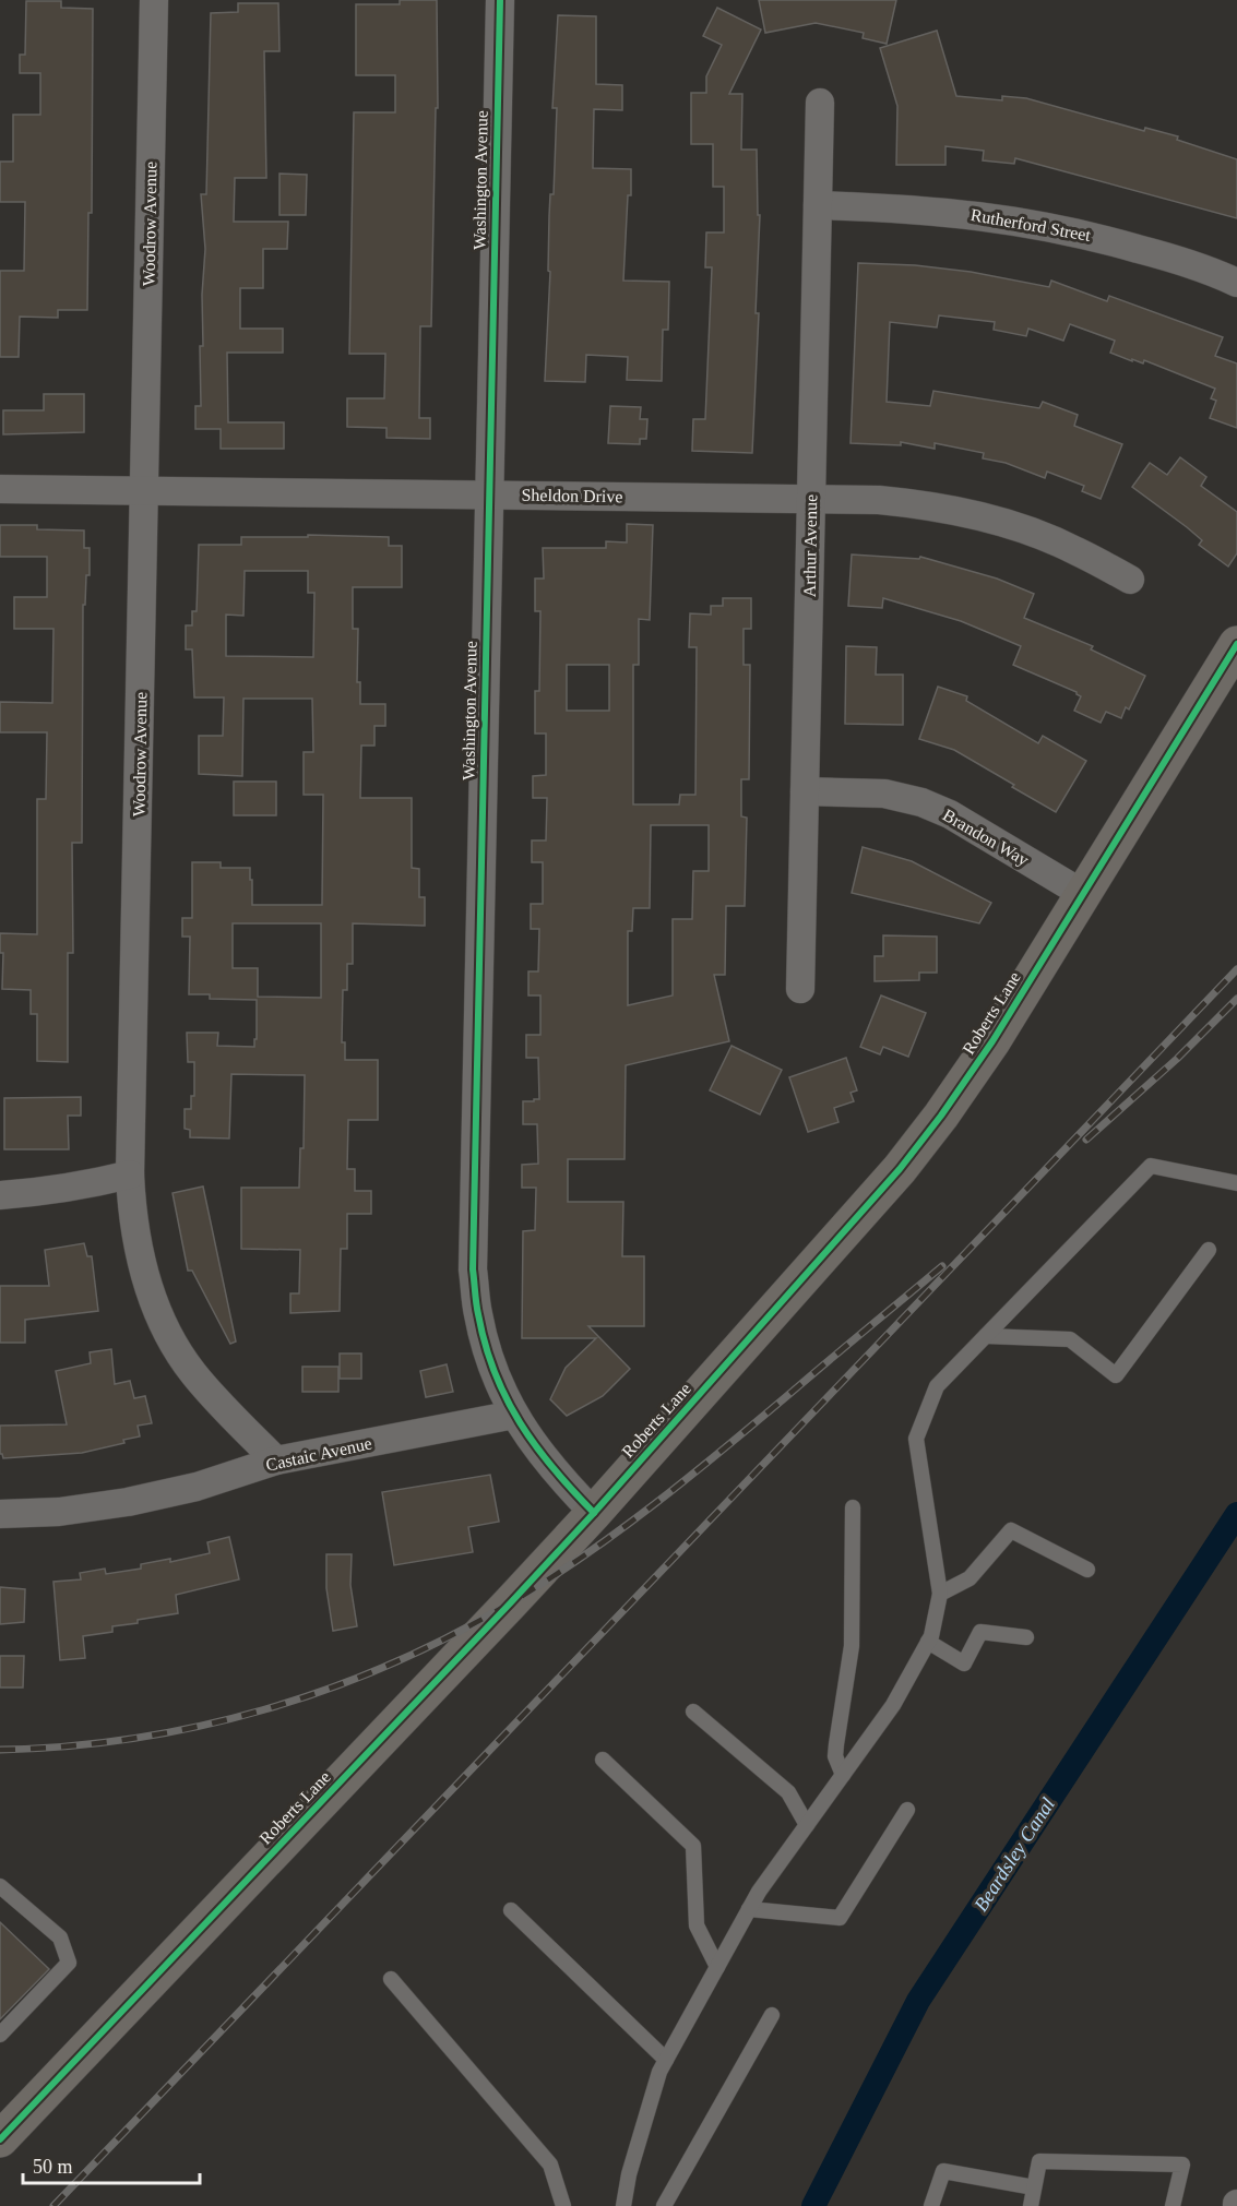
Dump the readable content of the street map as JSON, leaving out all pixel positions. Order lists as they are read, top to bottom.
{
  "streets": {
    "street": [
      "Washington Avenue",
      "Woodrow Avenue",
      "Rutherford Street",
      "Sheldon Drive",
      "Arthur Avenue",
      "Brandon Way",
      "Roberts Lane",
      "Castaic Avenue"
    ]
  },
  "crossings": [
    ["Washington Avenue", "Sheldon Drive"],
    ["Washington Avenue", "Castaic Avenue"],
    ["Woodrow Avenue", "Sheldon Drive"],
    ["Woodrow Avenue", "Castaic Avenue"],
    ["Rutherford Street", "Arthur Avenue"],
    ["Sheldon Drive", "Arthur Avenue"],
    ["Arthur Avenue", "Brandon Way"],
    ["Brandon Way", "Roberts Lane"]
  ],
  "water": ["Beardsley Canal"],
  "scale_bar": "50 m"
}
